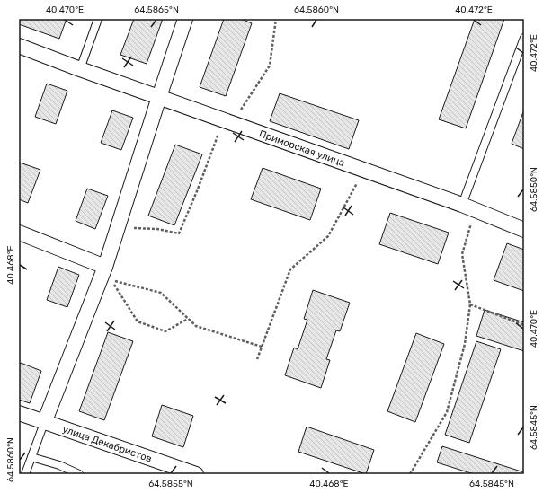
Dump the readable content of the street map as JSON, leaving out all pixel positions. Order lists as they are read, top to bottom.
{
  "streets": {
    "street": ["Приморская улица", "улица Декабристов"]
  },
  "coordinates": [
    "40.470°E",
    "64.5865°N",
    "64.5860°N",
    "40.472°E",
    "64.5850°N",
    "40.468°E",
    "64.5845°N",
    "64.5855°N"
  ]
}
